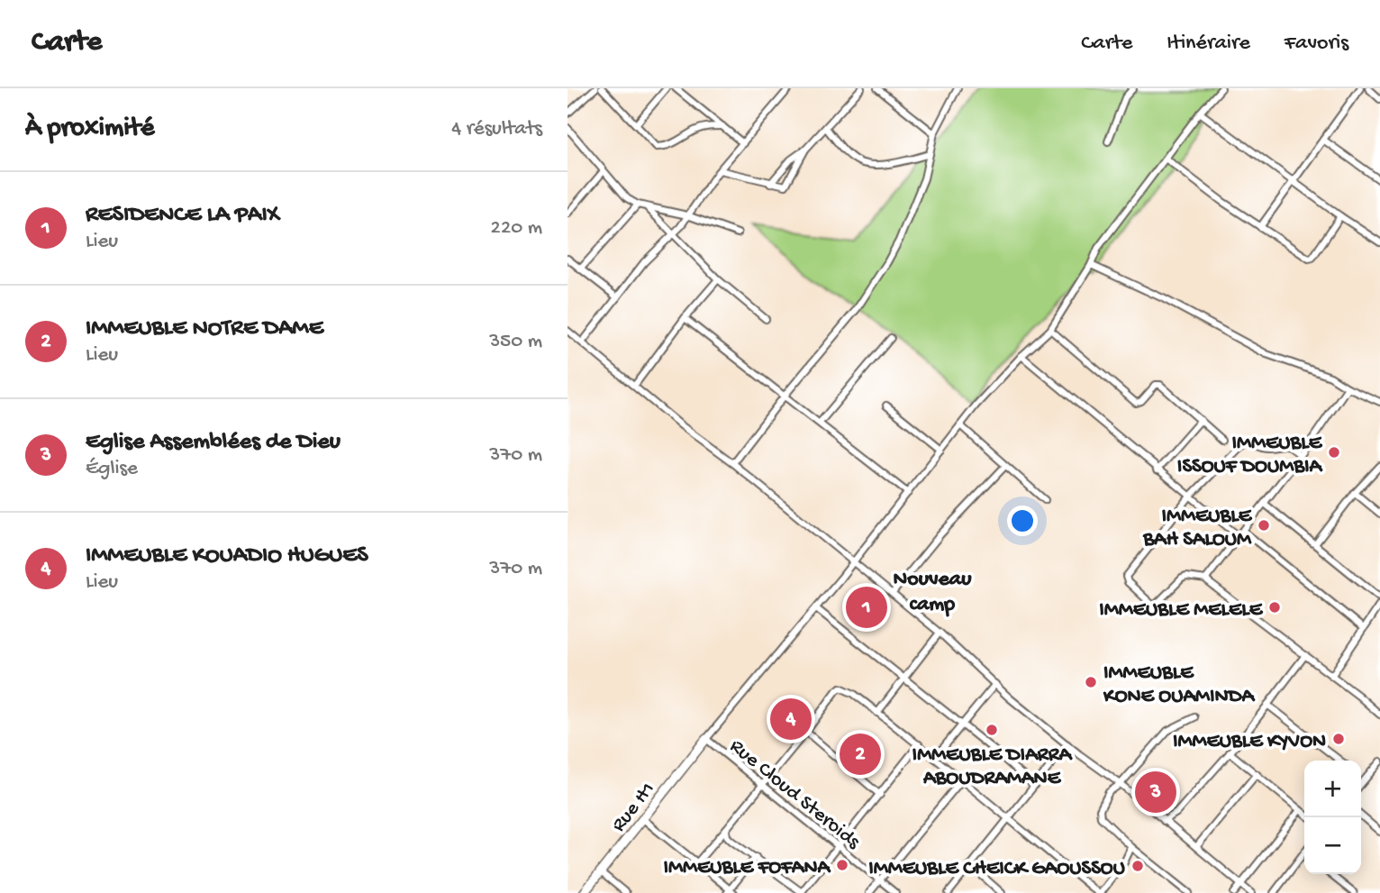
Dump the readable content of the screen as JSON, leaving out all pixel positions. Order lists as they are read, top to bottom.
{
  "streets": {
    "street": ["Rue Cloud Steroids", "Rue H1"]
  },
  "crossings": [
    ["Rue Cloud Steroids", "Rue H1"]
  ],
  "districts": ["Nouveau camp"],
  "places": [
    "IMMEUBLE ISSOUF DOUMBIA",
    "IMMEUBLE BAH SALOUM",
    "IMMEUBLE MELELE",
    "IMMEUBLE KONE OUAMINDA",
    "IMMEUBLE DIARRA ABOUDRAMANE",
    "IMMEUBLE KYVON",
    "IMMEUBLE FOFANA",
    "IMMEUBLE CHEICK GAOUSSOU"
  ],
  "page": {
    "header": "Carte",
    "nav": ["Carte", "Itinéraire", "Favoris"],
    "heading": ["À proximité", "4 résultats"],
    "list": [
      {
        "mark": "1",
        "name": "RESIDENCE LA PAIX",
        "note": "Lieu",
        "value": "220 m"
      },
      {
        "mark": "2",
        "name": "IMMEUBLE NOTRE DAME",
        "note": "Lieu",
        "value": "350 m"
      },
      {
        "mark": "3",
        "name": "Eglise Assemblées de Dieu",
        "note": "Église",
        "value": "370 m"
      },
      {
        "mark": "4",
        "name": "IMMEUBLE KOUADIO HUGUES",
        "note": "Lieu",
        "value": "370 m"
      }
    ],
    "pins": [
      "1",
      "4",
      "2",
      "3"
    ],
    "map_buttons": ["+", "−"]
  }
}
